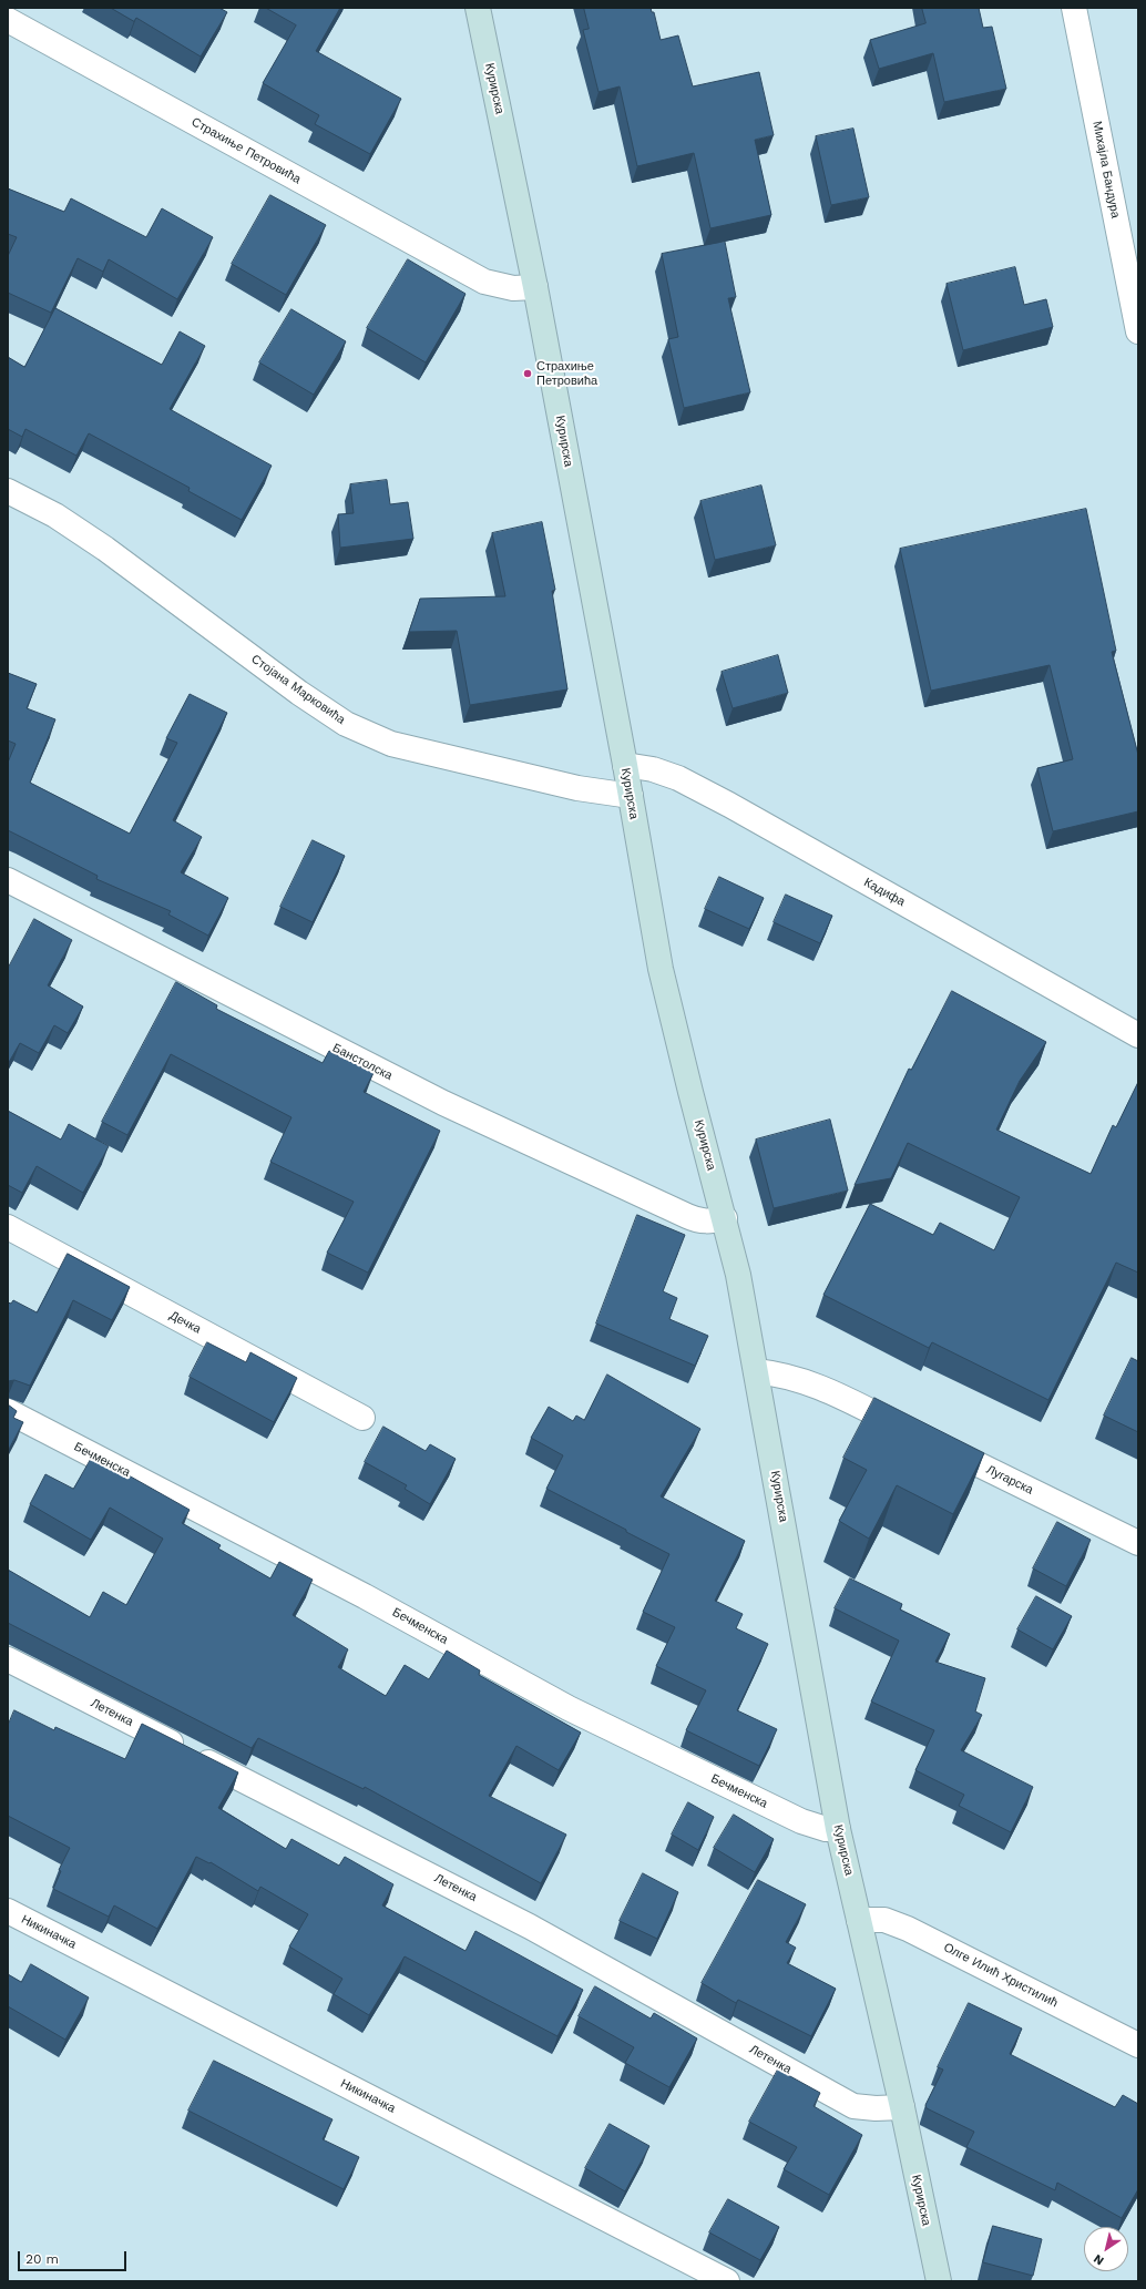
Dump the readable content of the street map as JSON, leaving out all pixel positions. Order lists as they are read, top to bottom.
{
  "streets": {
    "street": [
      "Курирска",
      "Страхиње Петровића",
      "Михајла Бандура",
      "Стојана Марковића",
      "Кадифа",
      "Банстолска",
      "Дечка",
      "Бечменска",
      "Лугарска",
      "Летенка",
      "Никиначка",
      "Олге Илић Христилић"
    ]
  },
  "crossings": [
    ["Курирска", "Страхиње Петровића"],
    ["Курирска", "Стојана Марковића"],
    ["Курирска", "Кадифа"],
    ["Курирска", "Банстолска"],
    ["Курирска", "Бечменска"],
    ["Курирска", "Лугарска"],
    ["Курирска", "Летенка"],
    ["Курирска", "Олге Илић Христилић"]
  ],
  "places": ["Страхиње Петровића"],
  "scale_bar": "20 m",
  "north": "bottom left"
}
